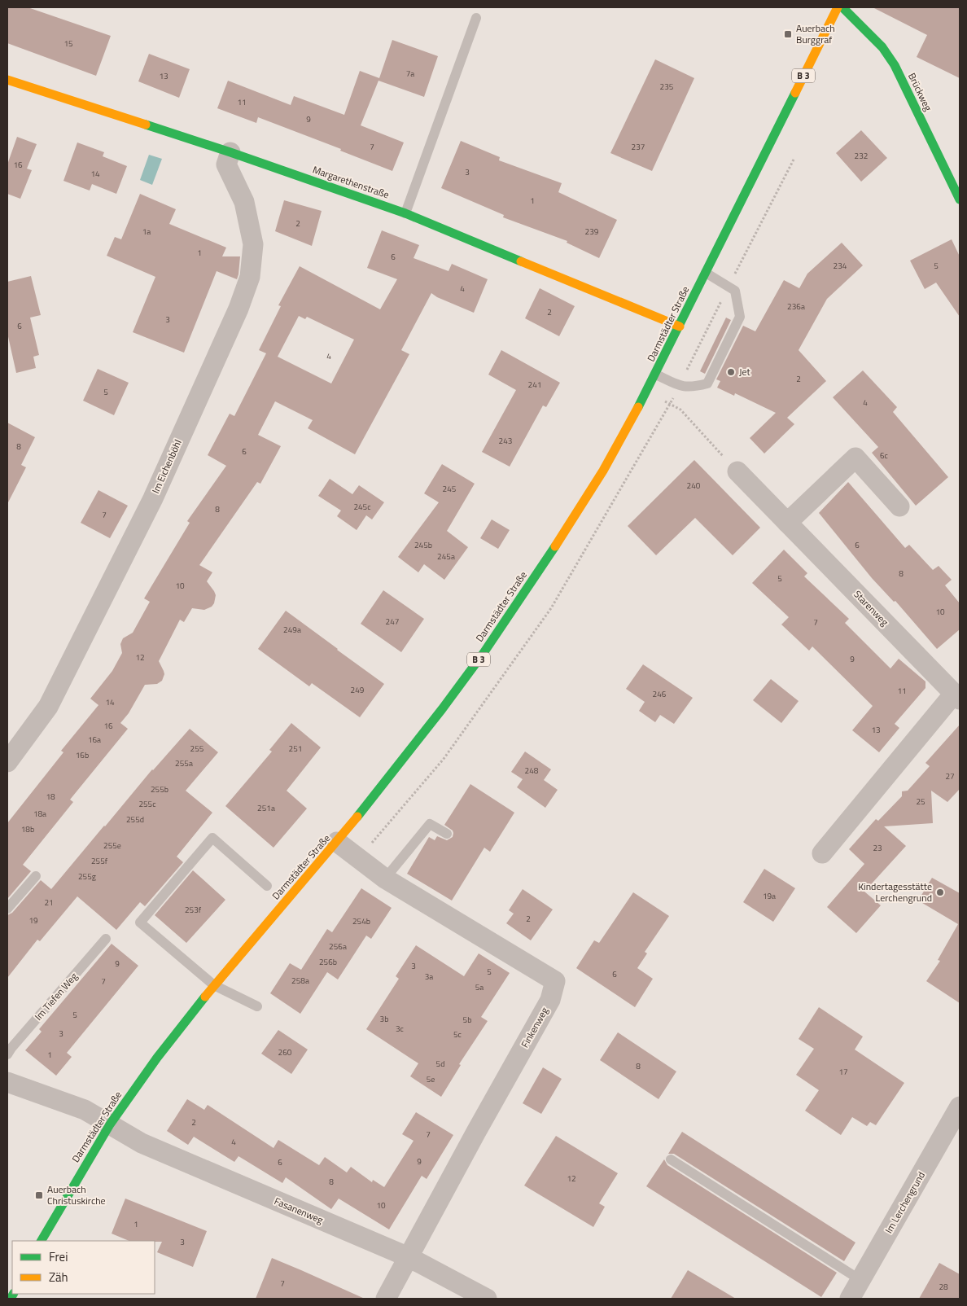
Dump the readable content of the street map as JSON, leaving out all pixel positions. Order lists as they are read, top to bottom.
{
  "streets": {
    "main road": [
      "B 3",
      "Brückweg",
      "Margarethenstraße",
      "Darmstädter Straße"
    ],
    "street": [
      "Im Eichenböhl",
      "Starenweg",
      "Finkenweg",
      "Im Lerchengrund",
      "Fasanenweg"
    ],
    "lane": ["Im Tiefen Weg"]
  },
  "crossings": [
    ["Margarethenstraße", "Darmstädter Straße"],
    ["Margarethenstraße", "Im Eichenböhl"],
    ["Darmstädter Straße", "Finkenweg"],
    ["Darmstädter Straße", "Fasanenweg"],
    ["Finkenweg", "Fasanenweg"]
  ],
  "places": {
    "transit": ["Auerbach Burggraf", "Auerbach Christuskirche"],
    "other": ["Jet", "Kindertagesstätte Lerchengrund"]
  },
  "house_numbers": [
    "15",
    "7a",
    "13",
    "235",
    "11",
    "9",
    "7",
    "237",
    "232",
    "16",
    "3",
    "14",
    "1",
    "2",
    "1a",
    "239",
    "1",
    "6",
    "234",
    "5",
    "4",
    "236a",
    "2",
    "3",
    "6",
    "4",
    "2",
    "241",
    "5",
    "4",
    "243",
    "8",
    "6",
    "6c",
    "240",
    "245",
    "245c",
    "8",
    "7",
    "245b",
    "6",
    "245a",
    "8",
    "5",
    "10",
    "10",
    "247",
    "7",
    "249a",
    "12",
    "9",
    "249",
    "11",
    "246",
    "14",
    "16",
    "13",
    "16a",
    "255",
    "251",
    "16b",
    "255a",
    "248",
    "27",
    "255b",
    "18",
    "25",
    "255c",
    "251a",
    "18a",
    "255d",
    "18b",
    "255e",
    "23",
    "255f",
    "255g",
    "19a",
    "21",
    "253f",
    "2",
    "19",
    "254b",
    "256a",
    "256b",
    "9",
    "3",
    "5",
    "6",
    "3a",
    "258a",
    "7",
    "5a",
    "5",
    "3b",
    "5b",
    "3c",
    "3",
    "5c",
    "260",
    "1",
    "5d",
    "8",
    "17",
    "5e",
    "2",
    "7",
    "4",
    "9",
    "6",
    "12",
    "8",
    "10",
    "1",
    "3",
    "7",
    "28"
  ],
  "legend": ["Frei", "Zäh"]
}
